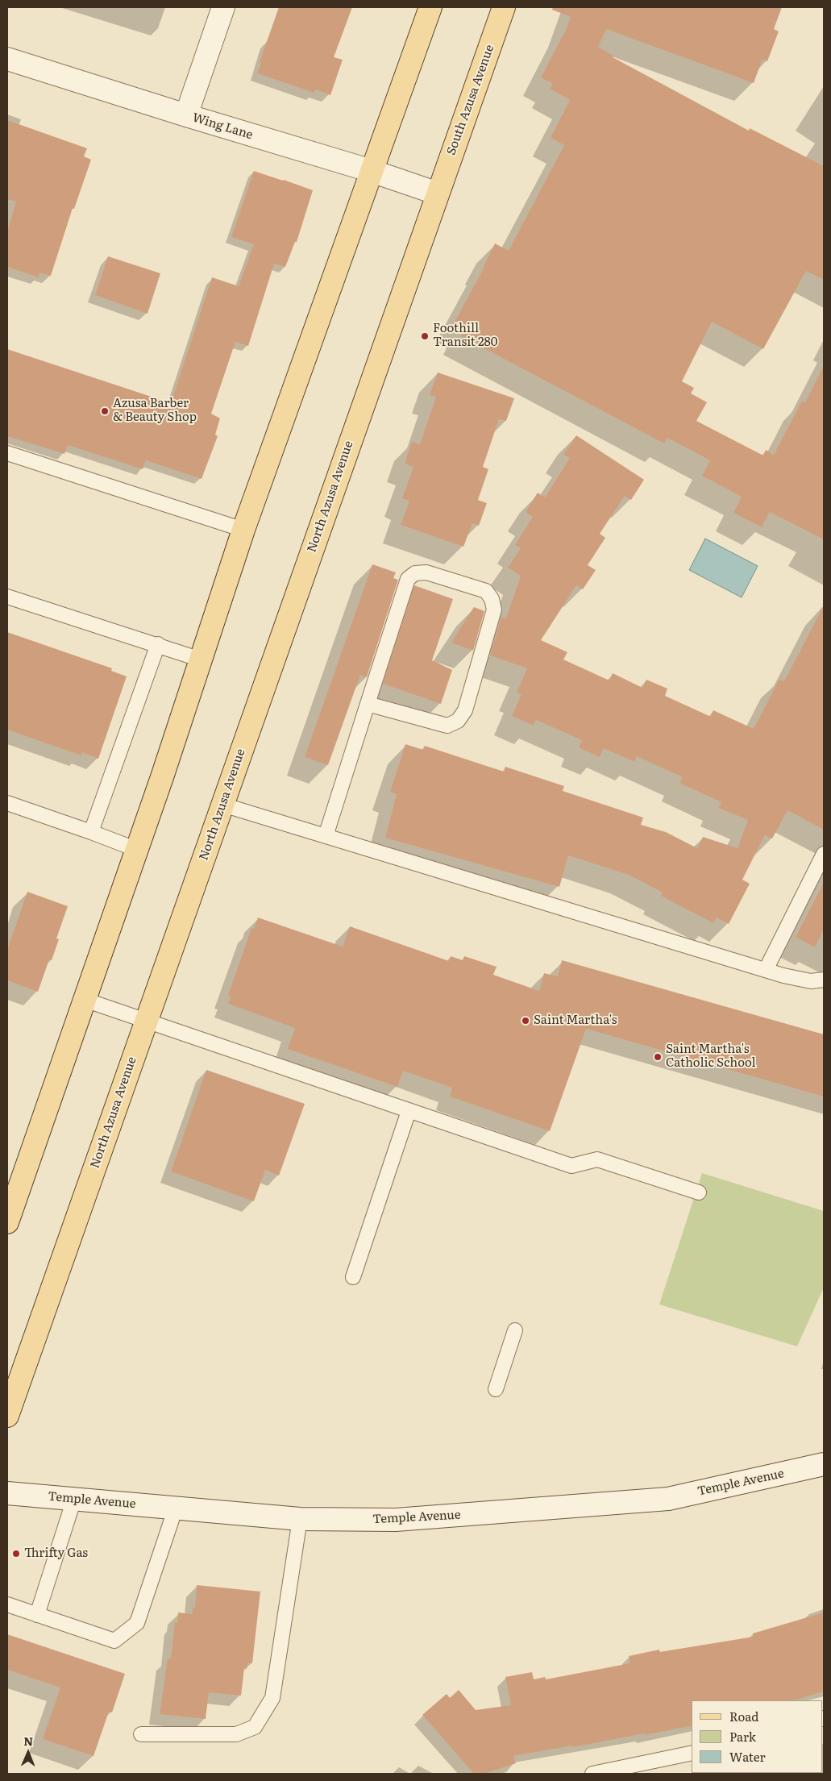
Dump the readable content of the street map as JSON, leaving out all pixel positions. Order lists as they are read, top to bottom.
{
  "streets": {
    "main road": [
      "South Azusa Avenue",
      "Wing Lane",
      "North Azusa Avenue",
      "Temple Avenue"
    ]
  },
  "crossings": [
    ["South Azusa Avenue", "Wing Lane"],
    ["South Azusa Avenue", "North Azusa Avenue"],
    ["Wing Lane", "North Azusa Avenue"]
  ],
  "places": [
    "Foothill Transit 280",
    "Azusa Barber & Beauty Shop",
    "Saint Martha's",
    "Saint Martha's Catholic School",
    "Thrifty Gas"
  ],
  "legend": ["Road", "Park", "Water"],
  "north": "top"
}
